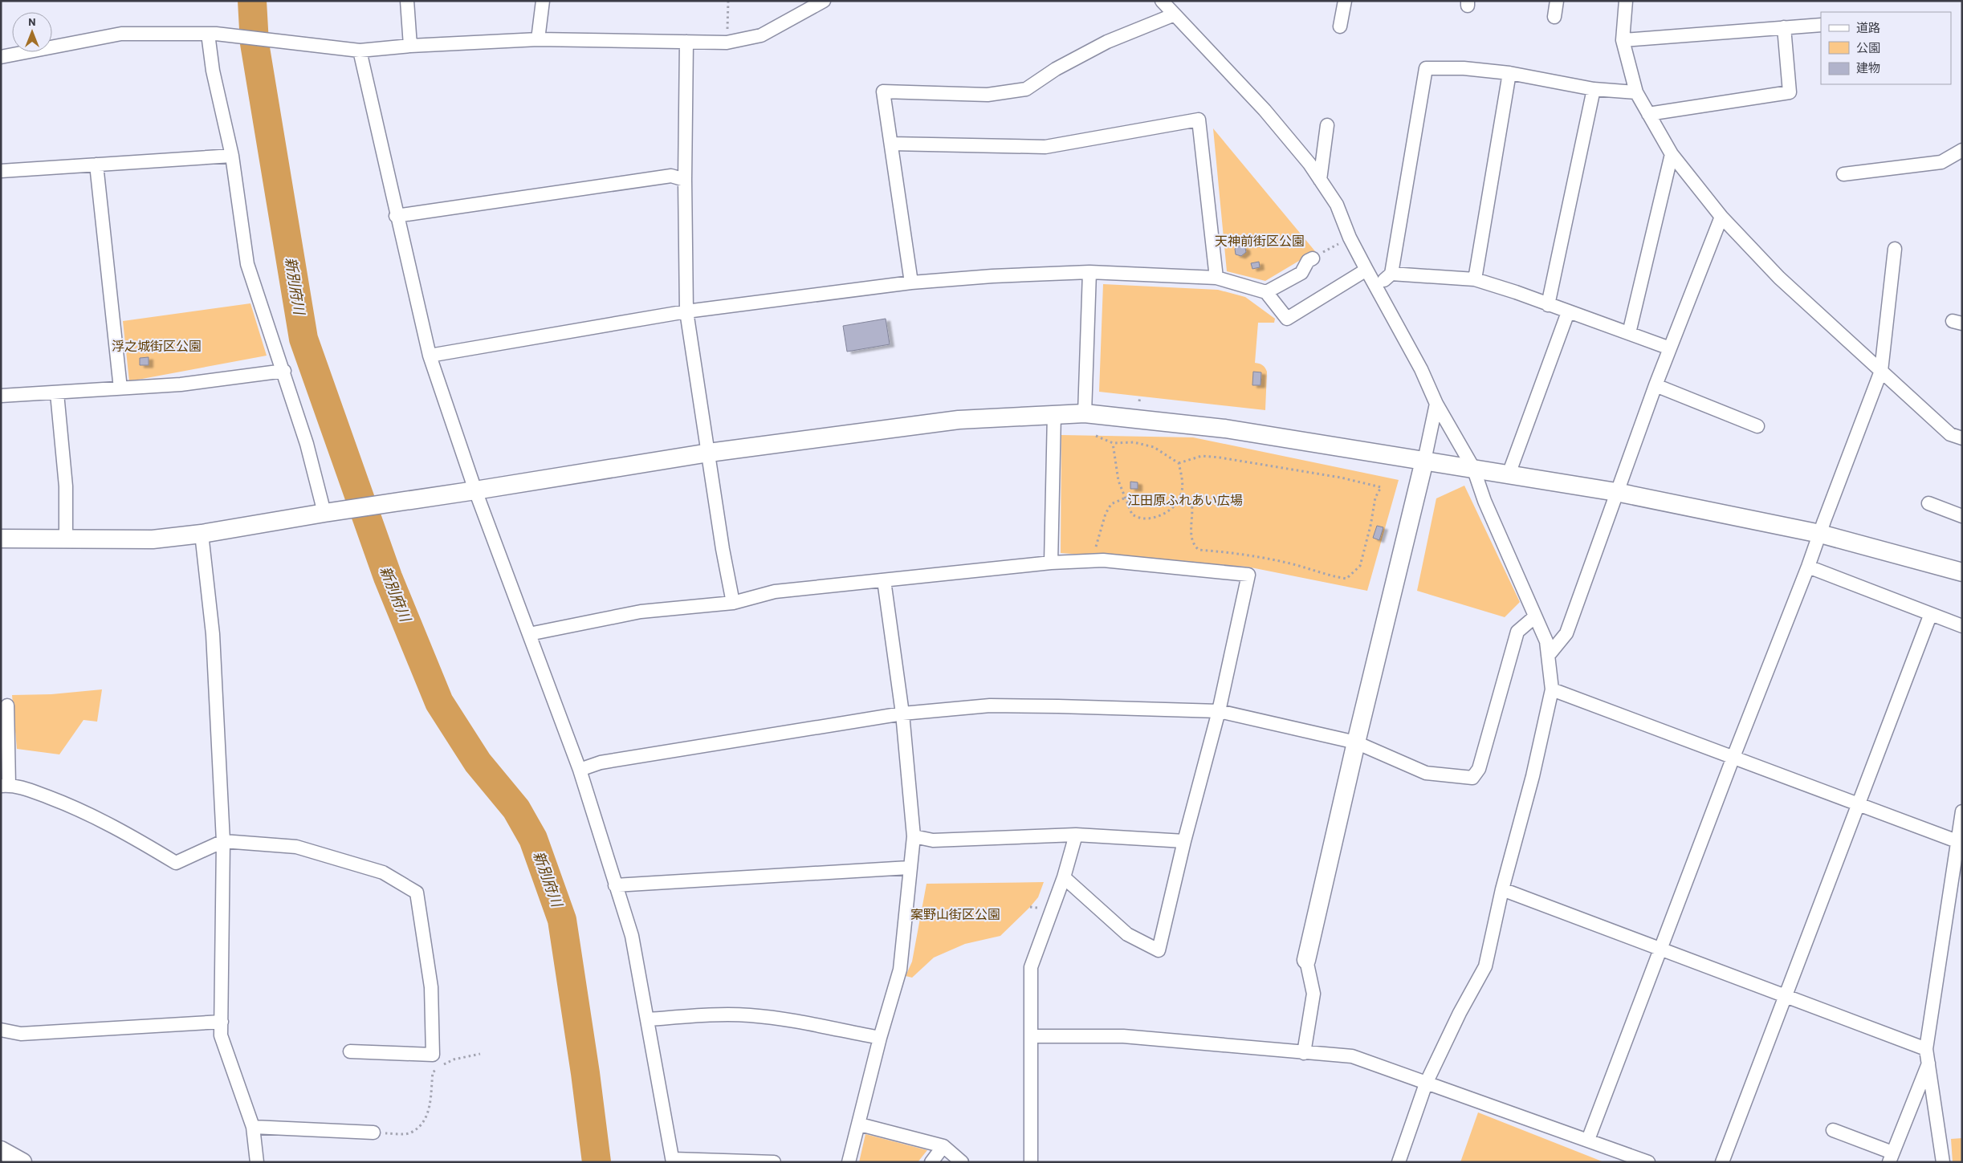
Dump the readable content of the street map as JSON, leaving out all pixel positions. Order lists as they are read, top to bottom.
{
  "water": ["新別府川"],
  "parks": [
    "天神前街区公園",
    "浮之城街区公園",
    "江田原ふれあい広場",
    "案野山街区公園"
  ],
  "legend": ["道路", "公園", "建物"],
  "north": "top"
}
